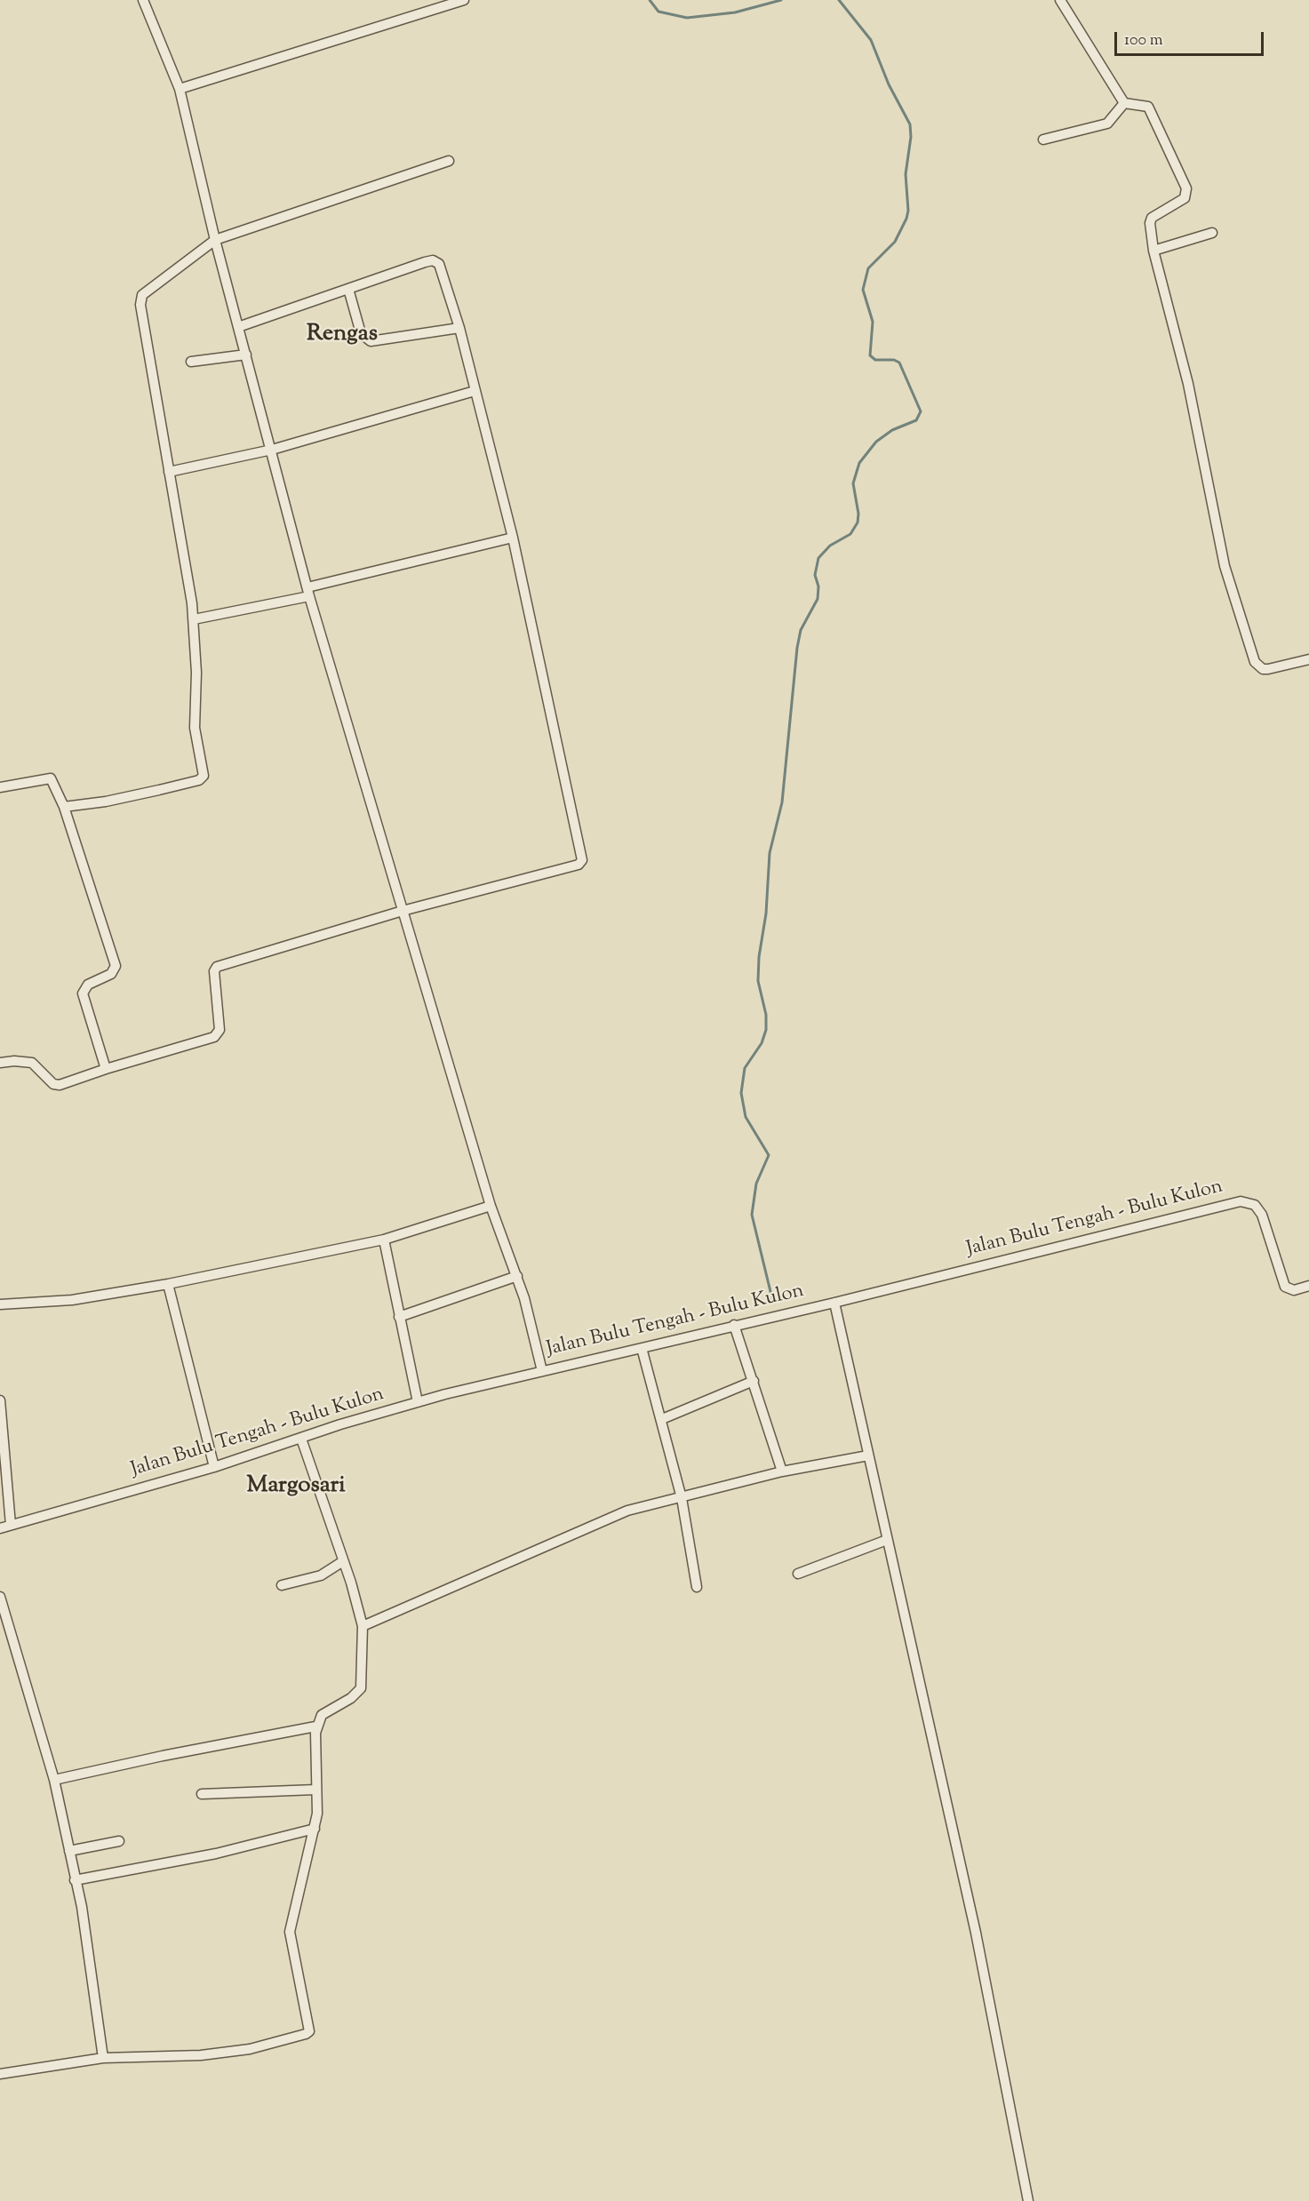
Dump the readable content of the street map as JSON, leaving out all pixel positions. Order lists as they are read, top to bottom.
{
  "streets": {
    "street": ["Jalan Bulu Tengah - Bulu Kulon"]
  },
  "districts": ["Rengas", "Margosari"],
  "scale_bar": "100 m"
}
